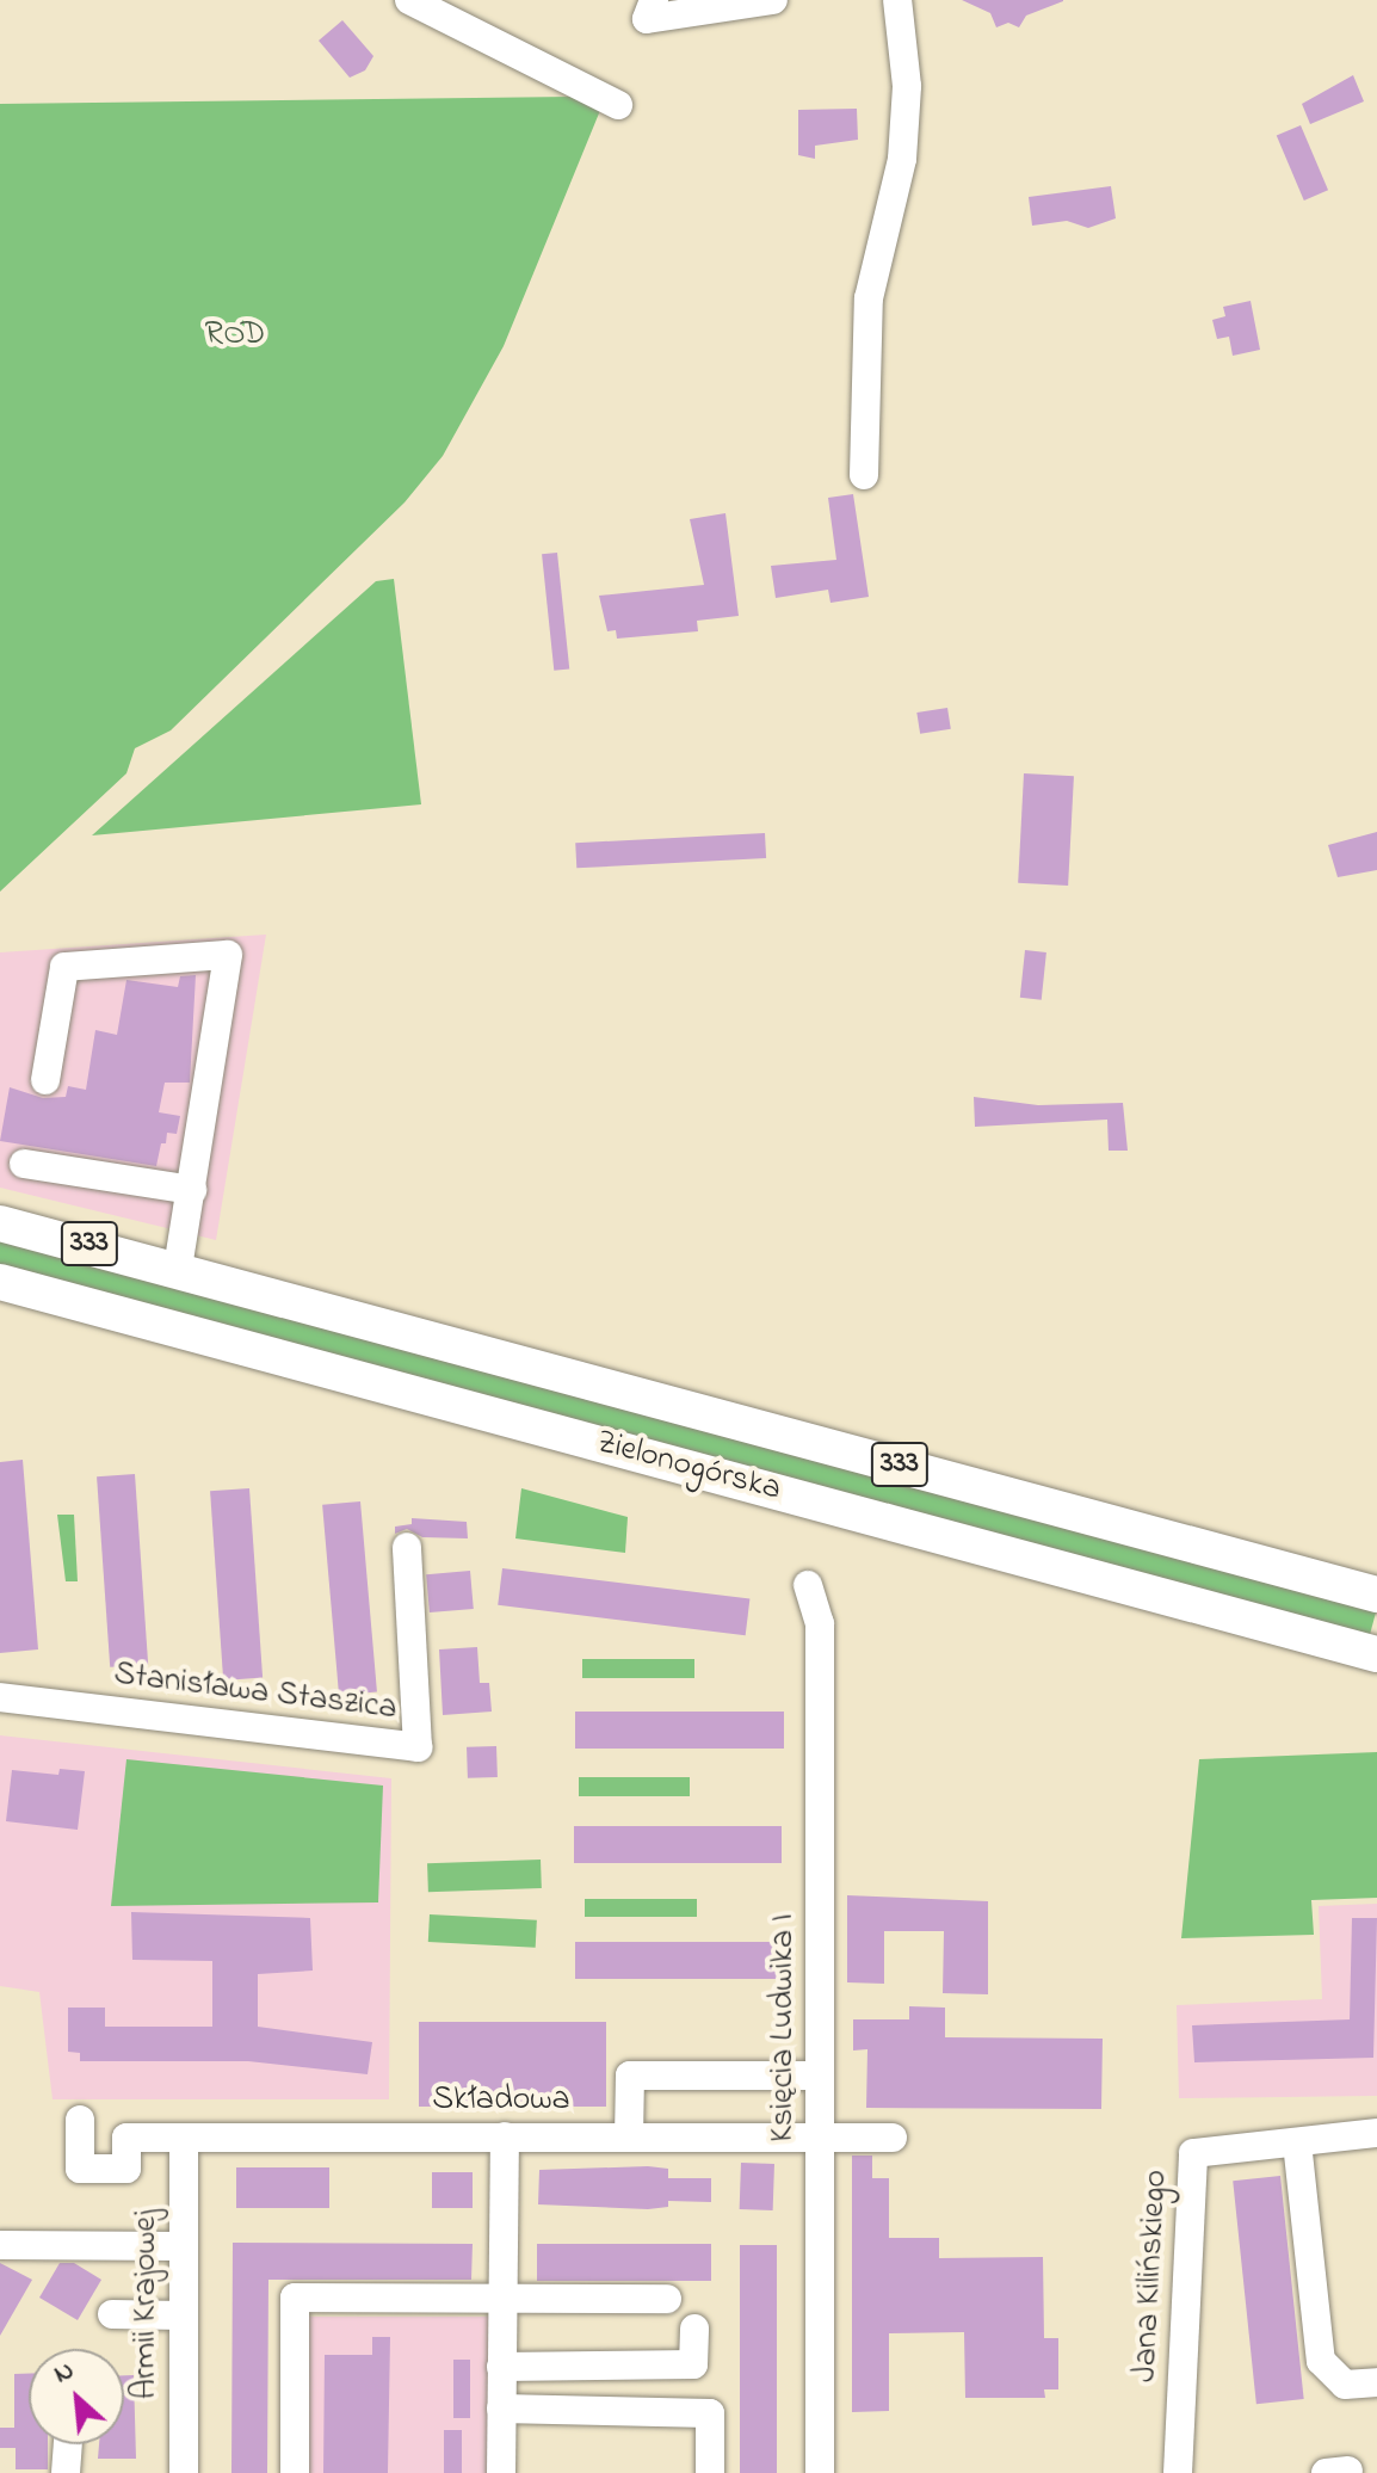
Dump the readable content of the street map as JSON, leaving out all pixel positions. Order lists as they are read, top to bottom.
{
  "streets": {
    "main road": ["333", "Zielonogórska"],
    "street": [
      "Stanisława Staszica",
      "Księcia Ludwika I",
      "Składowa",
      "Jana Kilińskiego",
      "Armii Krajowej"
    ]
  },
  "crossings": [
    ["Księcia Ludwika I", "Składowa"],
    ["Składowa", "Armii Krajowej"]
  ],
  "parks": ["ROD"],
  "north": "top left"
}
